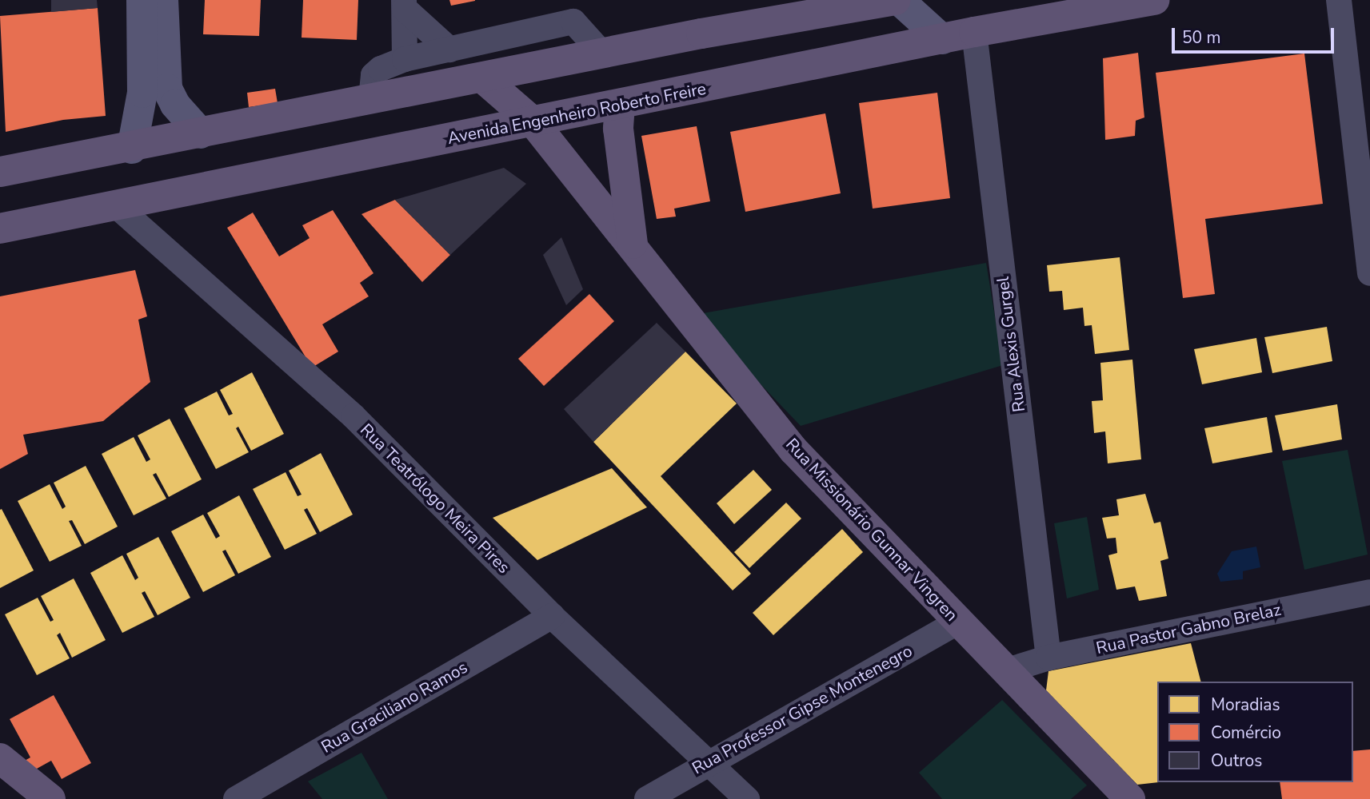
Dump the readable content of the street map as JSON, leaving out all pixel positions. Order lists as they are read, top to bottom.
{
  "streets": {
    "main road": ["Avenida Engenheiro Roberto Freire", "Rua Missionário Gunnar Vingren"],
    "street": [
      "Rua Alexis Gurgel",
      "Rua Teatrólogo Meira Pires",
      "Rua Pastor Gabno Brelaz",
      "Rua Graciliano Ramos",
      "Rua Professor Gipse Montenegro"
    ]
  },
  "crossings": [
    ["Avenida Engenheiro Roberto Freire", "Rua Alexis Gurgel"],
    ["Avenida Engenheiro Roberto Freire", "Rua Teatrólogo Meira Pires"],
    ["Avenida Engenheiro Roberto Freire", "Rua Missionário Gunnar Vingren"],
    ["Rua Alexis Gurgel", "Rua Pastor Gabno Brelaz"],
    ["Rua Teatrólogo Meira Pires", "Rua Graciliano Ramos"],
    ["Rua Teatrólogo Meira Pires", "Rua Professor Gipse Montenegro"],
    ["Rua Missionário Gunnar Vingren", "Rua Pastor Gabno Brelaz"],
    ["Rua Missionário Gunnar Vingren", "Rua Professor Gipse Montenegro"]
  ],
  "legend": ["Moradias", "Comércio", "Outros"],
  "scale_bar": "50 m"
}
